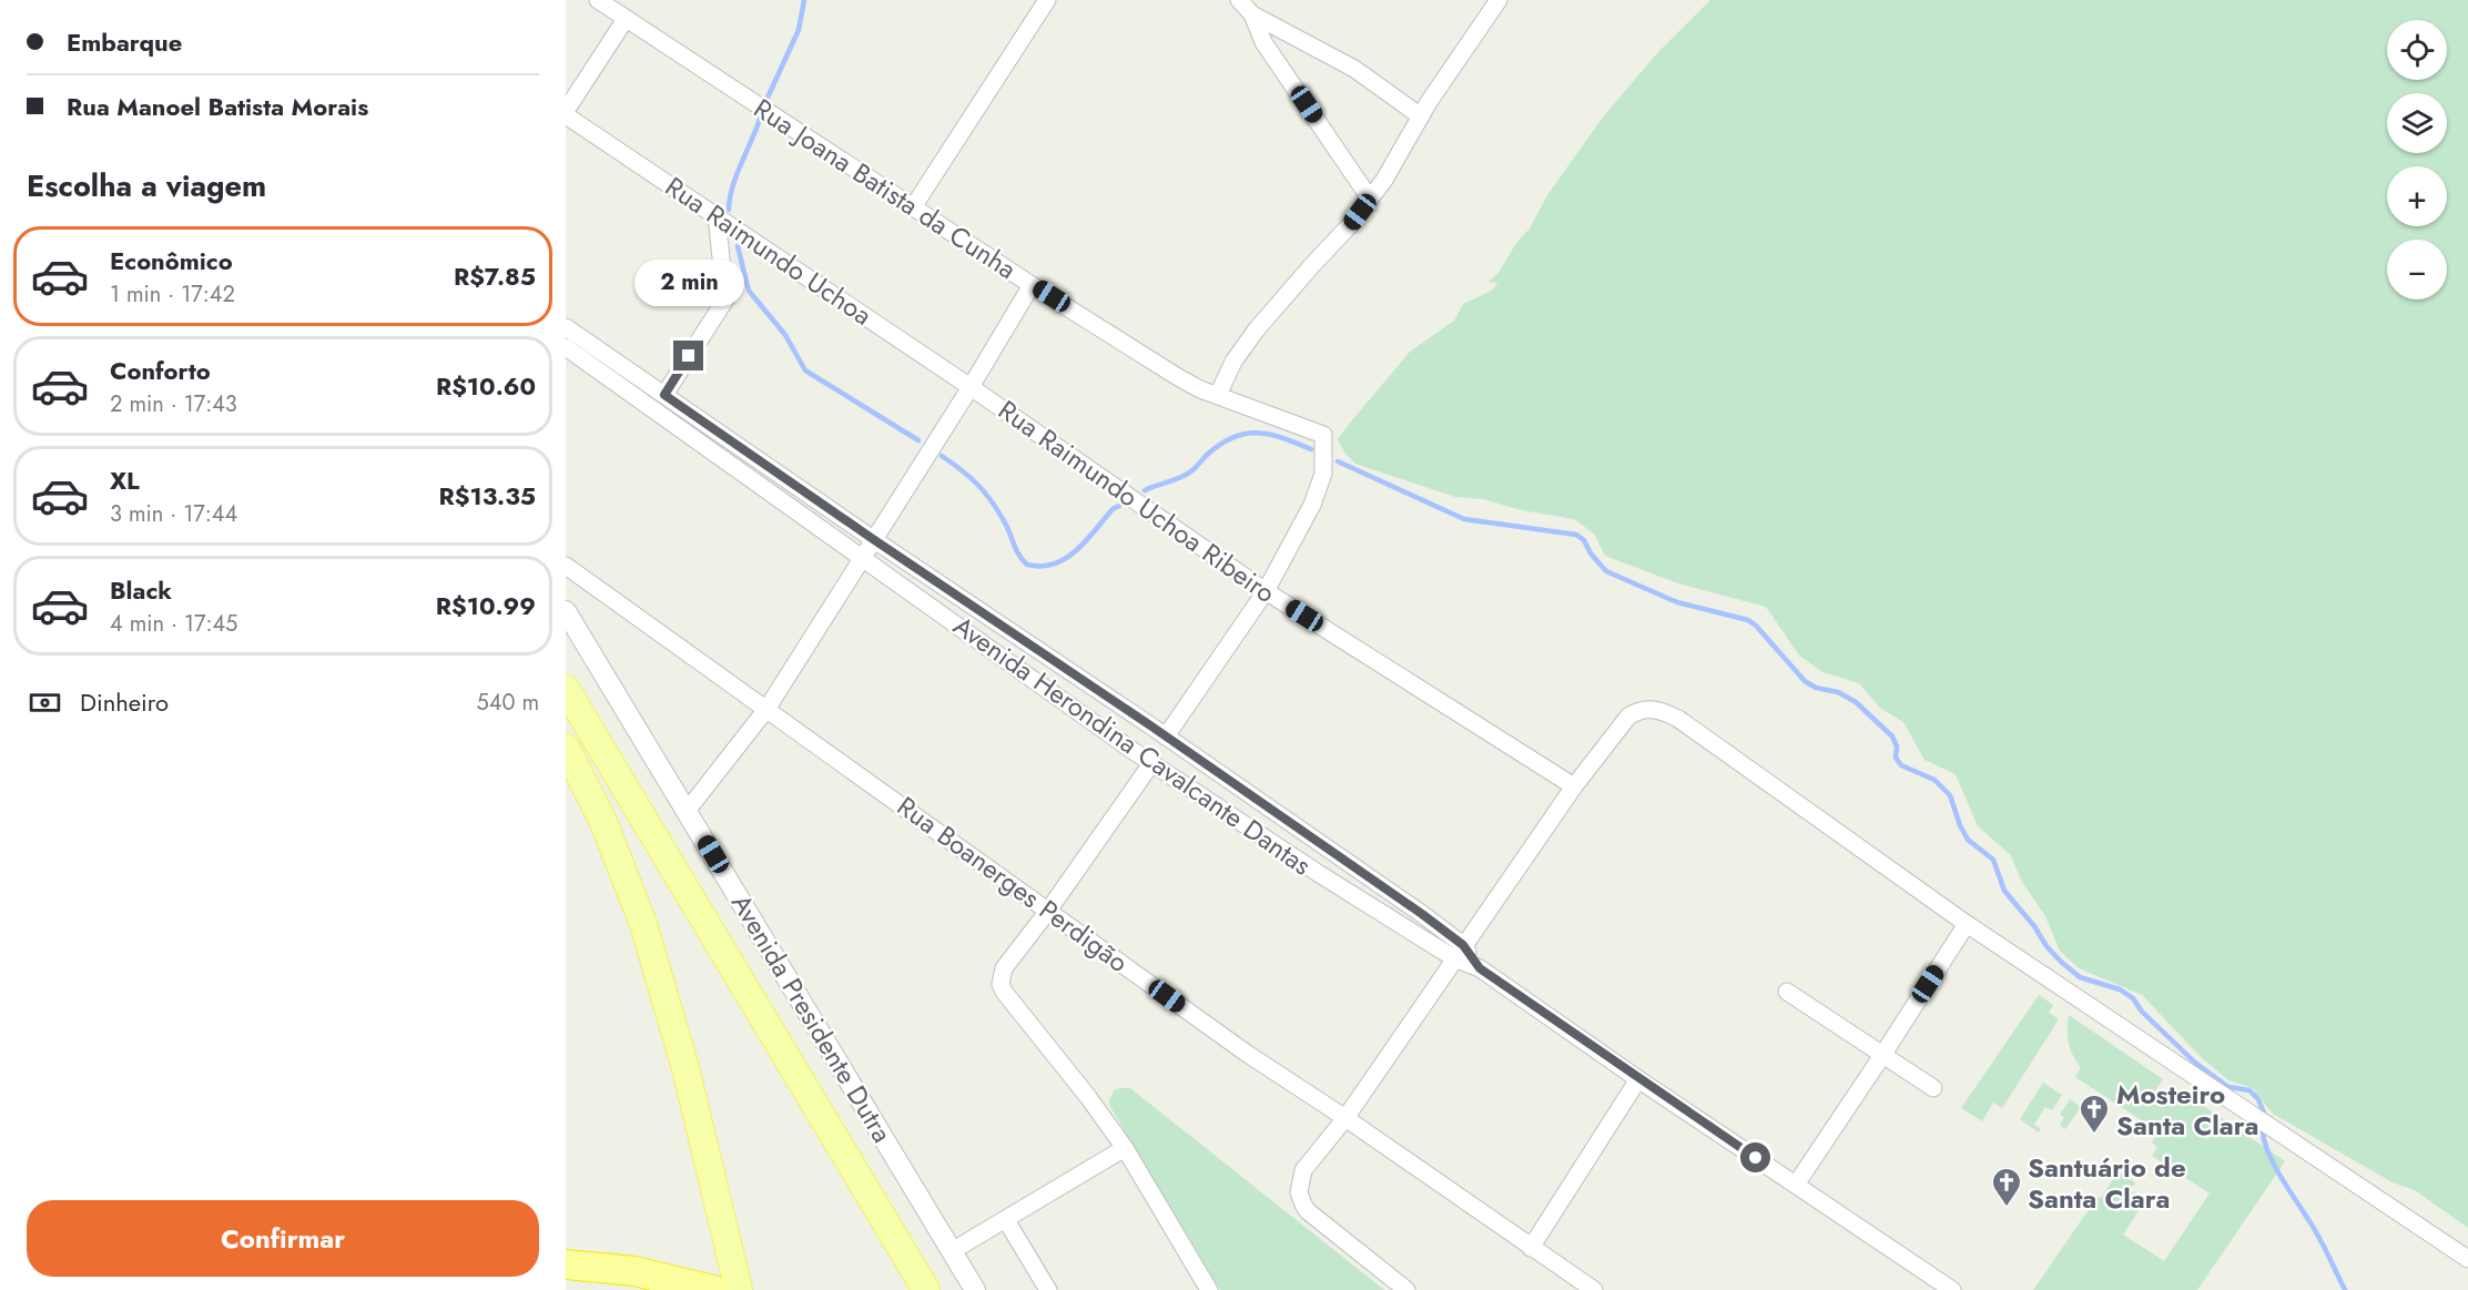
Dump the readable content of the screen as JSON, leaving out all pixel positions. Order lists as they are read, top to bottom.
{
  "streets": {
    "main road": ["Avenida Presidente Dutra"],
    "street": [
      "Rua Joana Batista da Cunha",
      "Rua Raimundo Uchoa",
      "Rua Raimundo Uchoa Ribeiro",
      "Avenida Herondina Cavalcante Dantas",
      "Rua Boanerges Perdigão"
    ]
  },
  "crossings": [
    ["Rua Joana Batista da Cunha", "Rua Raimundo Uchoa Ribeiro"],
    ["Rua Raimundo Uchoa", "Rua Raimundo Uchoa Ribeiro"]
  ],
  "places": {
    "church": ["Mosteiro Santa Clara", "Santuário de Santa Clara"]
  },
  "page": {
    "banner": ["Embarque", "Rua Manoel Batista Morais"],
    "map_buttons": ["+", "−"],
    "heading": "Escolha a viagem",
    "list": [
      {
        "name": "Econômico",
        "note": "1 min · 17:42",
        "value": "R$7.85"
      },
      {
        "name": "Conforto",
        "note": "2 min · 17:43",
        "value": "R$10.60"
      },
      {
        "name": "XL",
        "note": "3 min · 17:44",
        "value": "R$13.35"
      },
      {
        "name": "Black",
        "note": "4 min · 17:45",
        "value": "R$10.99"
      }
    ],
    "bubble": "2 min",
    "pay": ["Dinheiro", "540 m"],
    "buttons": "Confirmar"
  }
}
